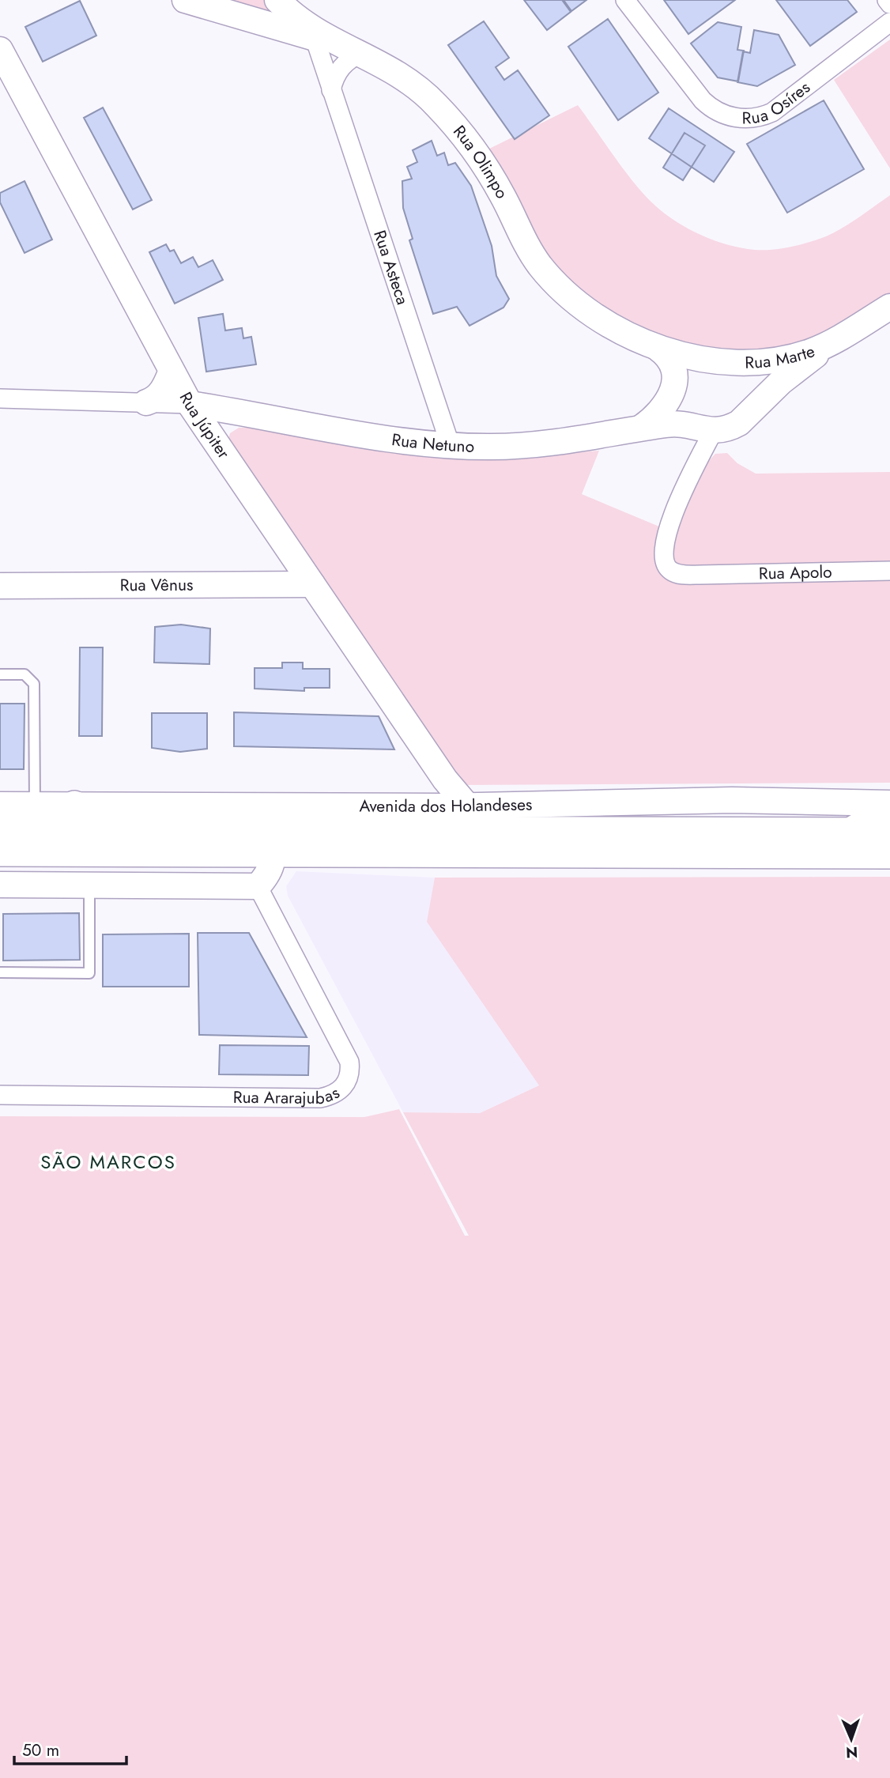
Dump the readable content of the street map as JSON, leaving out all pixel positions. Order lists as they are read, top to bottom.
{
  "streets": {
    "main road": ["Avenida dos Holandeses"],
    "street": [
      "Rua Osíres",
      "Rua Olimpo",
      "Rua Asteca",
      "Rua Marte",
      "Rua Júpiter",
      "Rua Netuno",
      "Rua Apolo",
      "Rua Vênus",
      "Rua Ararajubas"
    ]
  },
  "crossings": [
    ["Rua Olimpo", "Rua Asteca"],
    ["Rua Olimpo", "Rua Marte"],
    ["Rua Asteca", "Rua Netuno"],
    ["Rua Marte", "Rua Netuno"],
    ["Rua Júpiter", "Rua Netuno"],
    ["Rua Júpiter", "Rua Vênus"],
    ["Rua Júpiter", "Avenida dos Holandeses"],
    ["Rua Netuno", "Rua Apolo"]
  ],
  "districts": ["SÃO MARCOS"],
  "scale_bar": "50 m",
  "north": "bottom"
}
